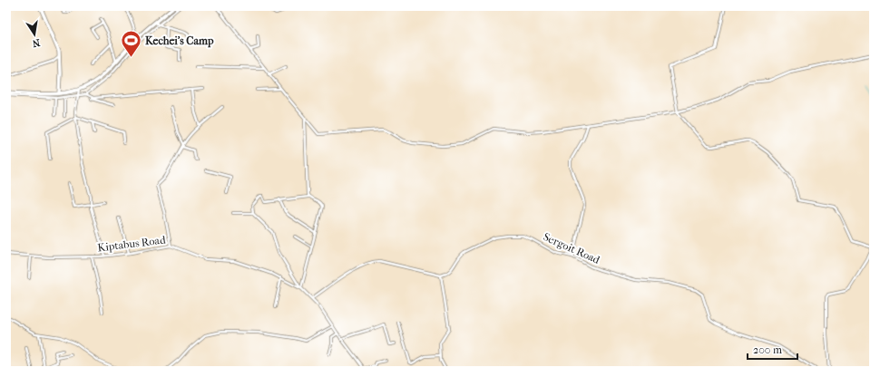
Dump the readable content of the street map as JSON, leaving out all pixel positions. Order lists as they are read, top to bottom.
{
  "streets": {
    "street": ["Kiptabus Road", "Sergoit Road"]
  },
  "places": {
    "sports": ["Kechei's Camp"]
  },
  "scale_bar": "200 m",
  "north": "bottom"
}
